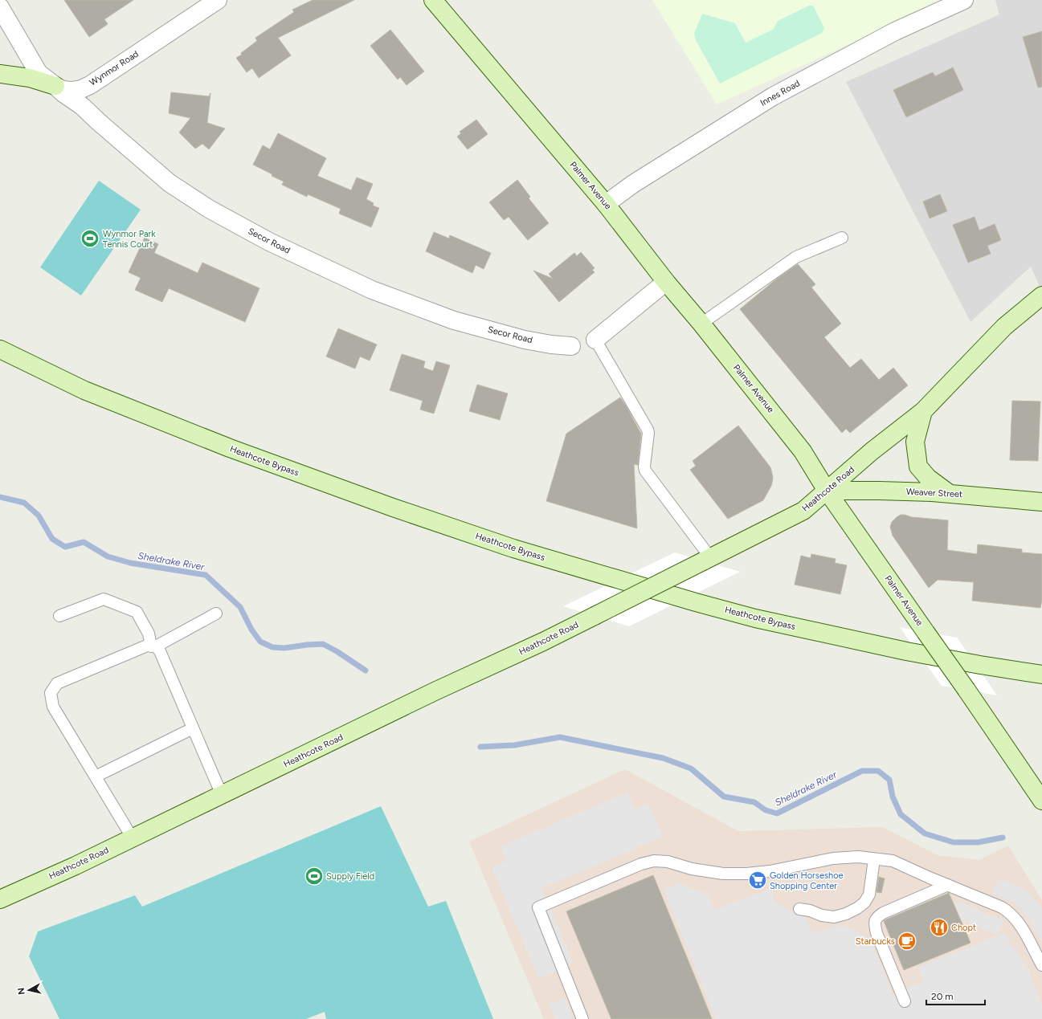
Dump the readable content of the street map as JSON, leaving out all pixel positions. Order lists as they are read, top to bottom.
{
  "streets": {
    "main road": [
      "Palmer Avenue",
      "Secor Road",
      "Heathcote Bypass",
      "Heathcote Road",
      "Weaver Street"
    ],
    "street": ["Wynmor Road", "Innes Road"]
  },
  "crossings": [
    ["Wynmor Road", "Secor Road"],
    ["Innes Road", "Palmer Avenue"],
    ["Palmer Avenue", "Heathcote Road"],
    ["Palmer Avenue", "Weaver Street"],
    ["Heathcote Road", "Weaver Street"]
  ],
  "water": ["Sheldrake River"],
  "places": {
    "sports": ["Wynmor Park Tennis Court", "Supply Field"],
    "supermarket": ["Golden Horseshoe Shopping Center"],
    "restaurant": ["Chopt"],
    "cafe": ["Starbucks"]
  },
  "scale_bar": "20 m",
  "north": "left"
}
